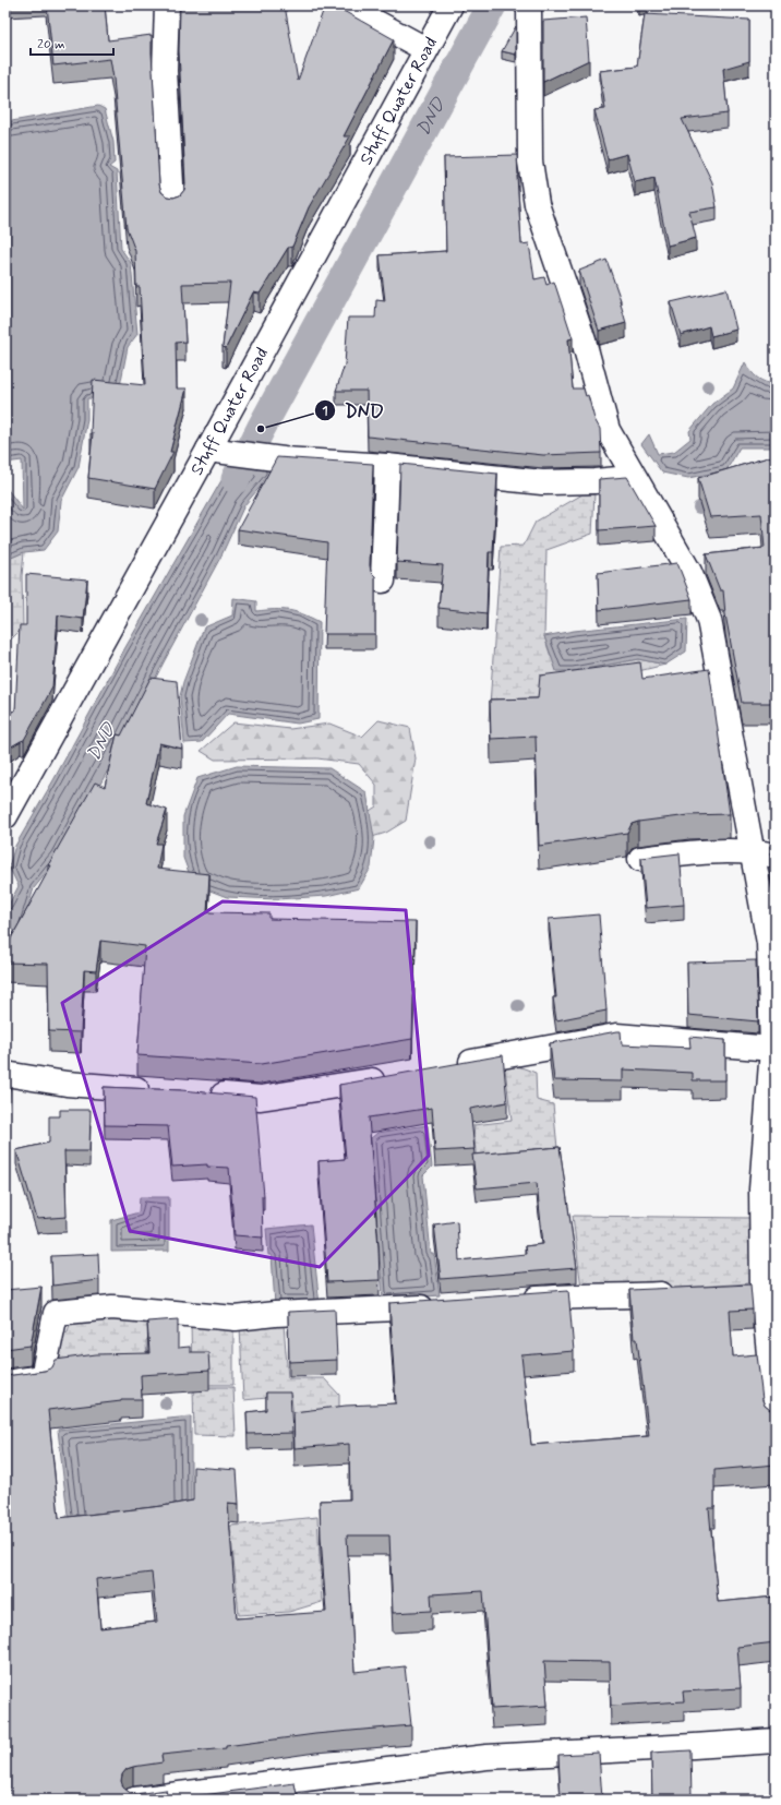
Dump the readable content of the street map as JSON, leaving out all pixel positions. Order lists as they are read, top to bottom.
{
  "streets": {
    "street": ["Stuff Quater Road"]
  },
  "water": ["DND"],
  "places": ["DND"],
  "scale_bar": "20 m"
}
